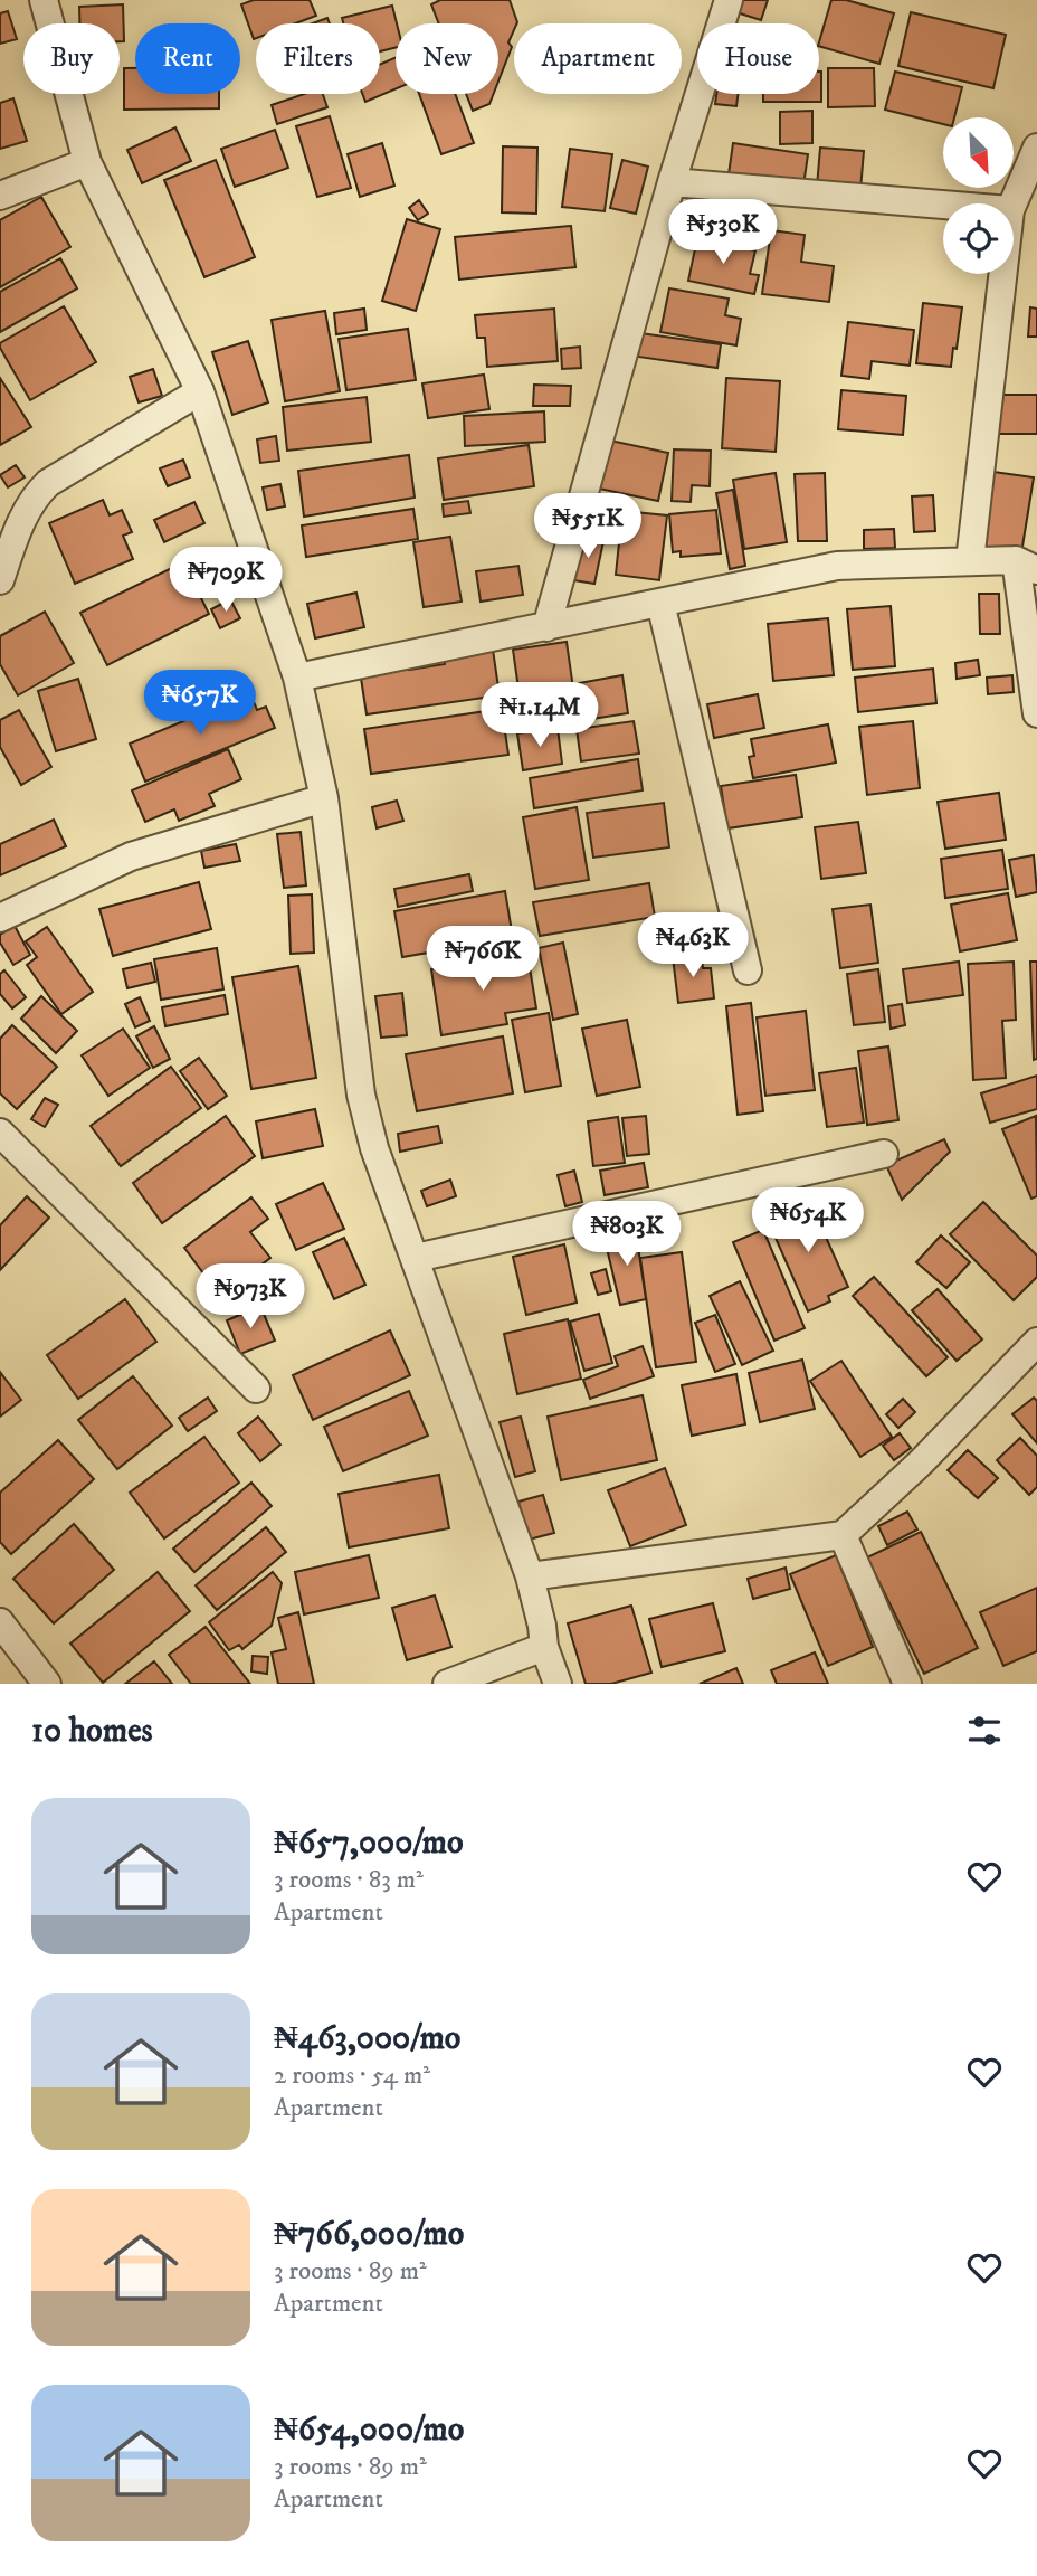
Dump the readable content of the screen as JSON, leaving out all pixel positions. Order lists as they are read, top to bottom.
{
  "north": "bottom right",
  "page": {
    "chip": [
      "Buy",
      "Rent",
      "Filters",
      "New",
      "Apartment",
      "House"
    ],
    "price": [
      "₦530K",
      "₦551K",
      "₦709K",
      "₦657K",
      "₦1.14M",
      "₦463K",
      "₦766K",
      "₦654K",
      "₦803K",
      "₦973K"
    ],
    "heading": "10 homes",
    "list": [
      {
        "name": "₦657,000/mo",
        "note": "3 rooms · 83 m² · Apartment"
      },
      {
        "name": "₦463,000/mo",
        "note": "2 rooms · 54 m² · Apartment"
      },
      {
        "name": "₦766,000/mo",
        "note": "3 rooms · 89 m² · Apartment"
      },
      {
        "name": "₦654,000/mo",
        "note": "3 rooms · 89 m² · Apartment"
      }
    ]
  }
}
